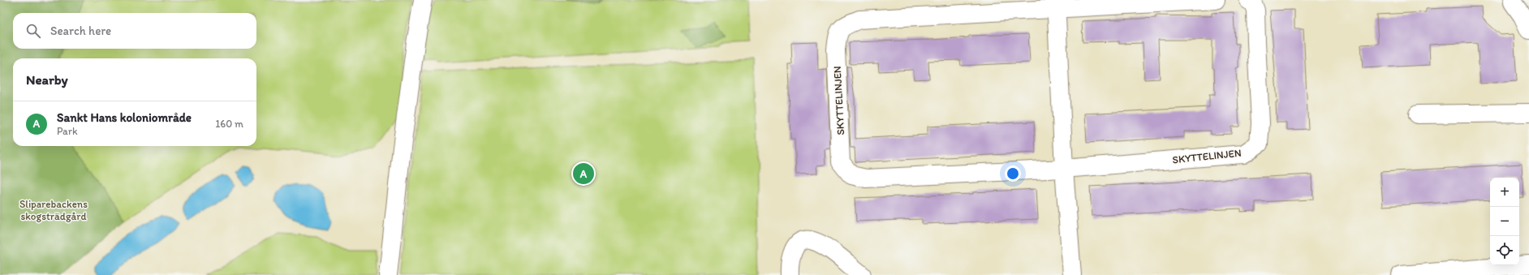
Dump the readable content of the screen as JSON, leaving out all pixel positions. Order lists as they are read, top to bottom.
{
  "streets": {
    "street": ["SKYTTELINJEN"]
  },
  "parks": ["Sliparebackens skogsträdgård"],
  "page": {
    "search": "Search here",
    "heading": "Nearby",
    "list": [
      {
        "mark": "A",
        "name": "Sankt Hans koloniområde",
        "note": "Park",
        "value": "160 m"
      }
    ],
    "pins": "A",
    "map_buttons": ["+", "−"]
  }
}
